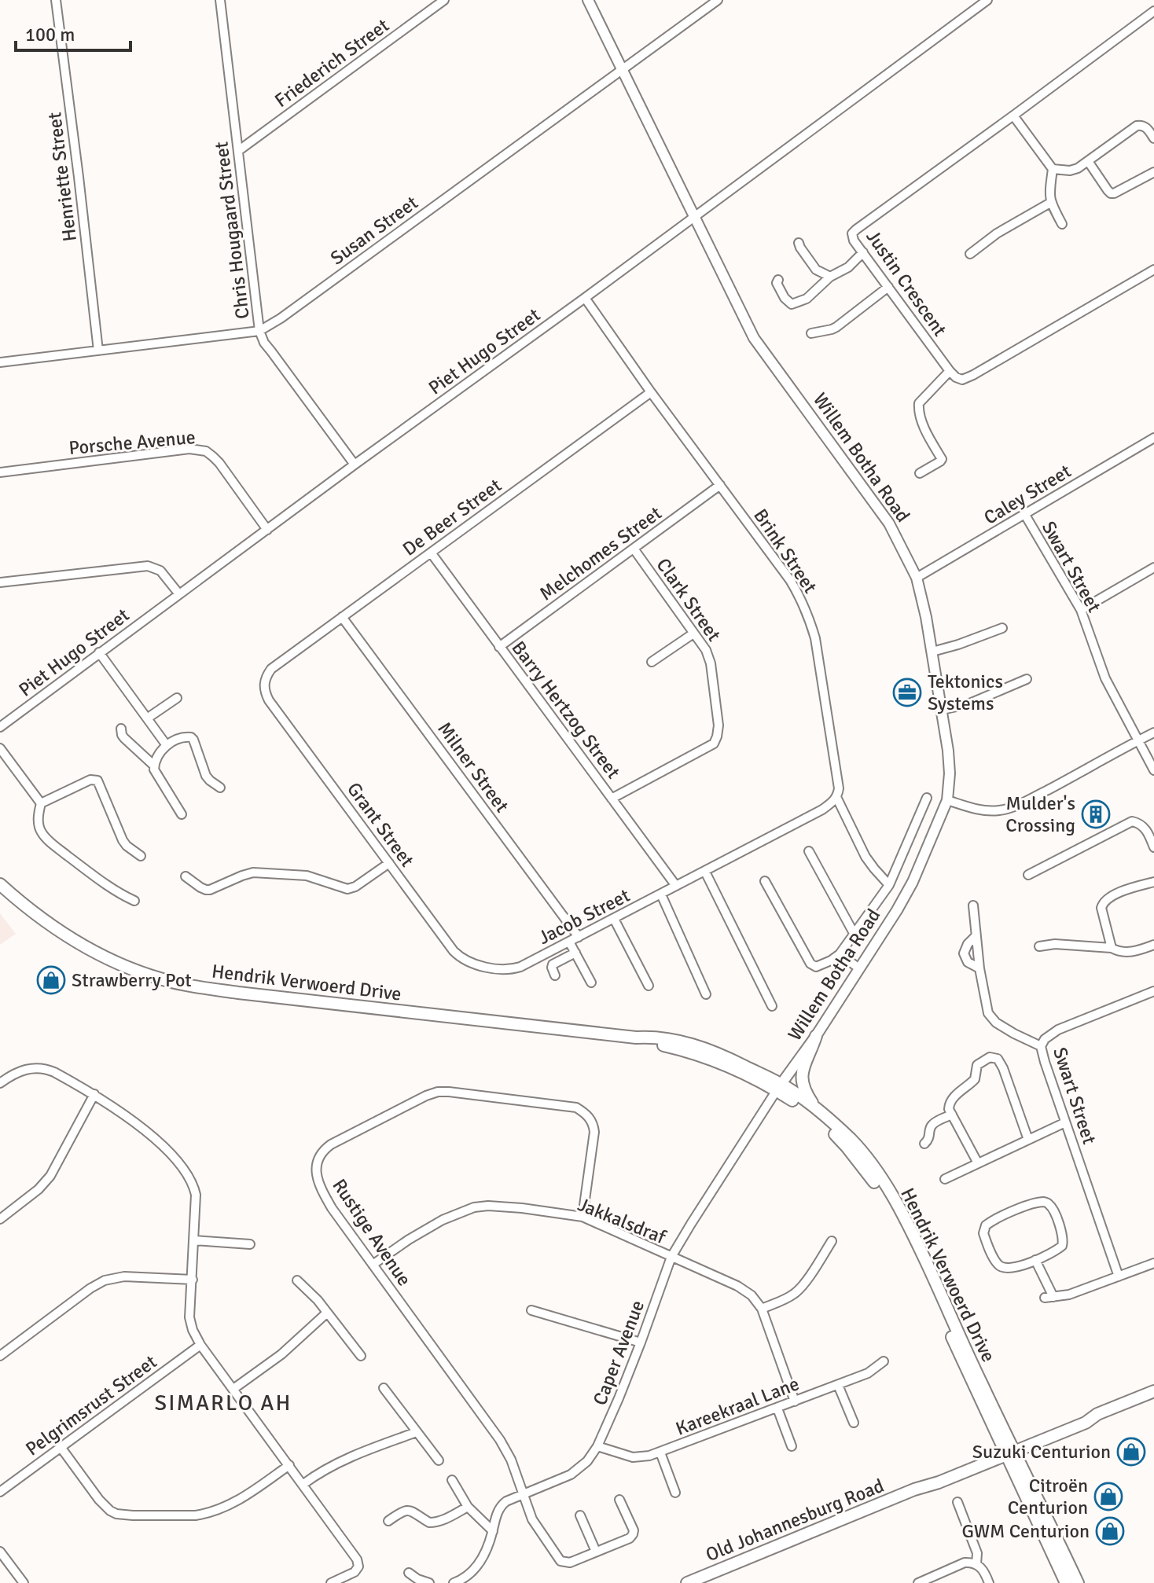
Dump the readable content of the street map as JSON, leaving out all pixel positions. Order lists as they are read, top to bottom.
{
  "streets": {
    "main road": ["Hendrik Verwoerd Drive", "Old Johannesburg Road"],
    "street": [
      "Friederich Street",
      "Henriette Street",
      "Chris Hougaard Street",
      "Susan Street",
      "Justin Crescent",
      "Piet Hugo Street",
      "Porsche Avenue",
      "Willem Botha Road",
      "Caley Street",
      "De Beer Street",
      "Brink Street",
      "Melchomes Street",
      "Swart Street",
      "Clark Street",
      "Barry Hertzog Street",
      "Milner Street",
      "Grant Street",
      "Jacob Street",
      "Jakkalsdraf",
      "Rustige Avenue",
      "Caper Avenue",
      "Pelgrimsrust Street",
      "Kareekraal Lane"
    ]
  },
  "crossings": [
    ["Friederich Street", "Chris Hougaard Street"],
    ["Henriette Street", "Susan Street"],
    ["Chris Hougaard Street", "Susan Street"],
    ["Chris Hougaard Street", "Piet Hugo Street"],
    ["Susan Street", "Willem Botha Road"],
    ["Piet Hugo Street", "Porsche Avenue"],
    ["Piet Hugo Street", "Willem Botha Road"],
    ["Piet Hugo Street", "Brink Street"],
    ["Willem Botha Road", "Caley Street"],
    ["Willem Botha Road", "Hendrik Verwoerd Drive"],
    ["Willem Botha Road", "Caper Avenue"],
    ["Caley Street", "Swart Street"],
    ["De Beer Street", "Brink Street"],
    ["De Beer Street", "Barry Hertzog Street"],
    ["De Beer Street", "Milner Street"],
    ["De Beer Street", "Grant Street"],
    ["Brink Street", "Melchomes Street"],
    ["Melchomes Street", "Clark Street"],
    ["Melchomes Street", "Barry Hertzog Street"],
    ["Clark Street", "Barry Hertzog Street"],
    ["Barry Hertzog Street", "Jacob Street"],
    ["Milner Street", "Jacob Street"],
    ["Grant Street", "Jacob Street"],
    ["Hendrik Verwoerd Drive", "Caper Avenue"],
    ["Hendrik Verwoerd Drive", "Old Johannesburg Road"],
    ["Jakkalsdraf", "Rustige Avenue"],
    ["Jakkalsdraf", "Caper Avenue"],
    ["Jakkalsdraf", "Kareekraal Lane"],
    ["Rustige Avenue", "Caper Avenue"],
    ["Caper Avenue", "Kareekraal Lane"]
  ],
  "districts": ["SIMARLO AH"],
  "places": {
    "office": ["Tektonics Systems"],
    "building": ["Mulder's Crossing"],
    "shop": [
      "Strawberry Pot",
      "Suzuki Centurion",
      "Citroën Centurion",
      "GWM Centurion"
    ]
  },
  "scale_bar": "100 m"
}
